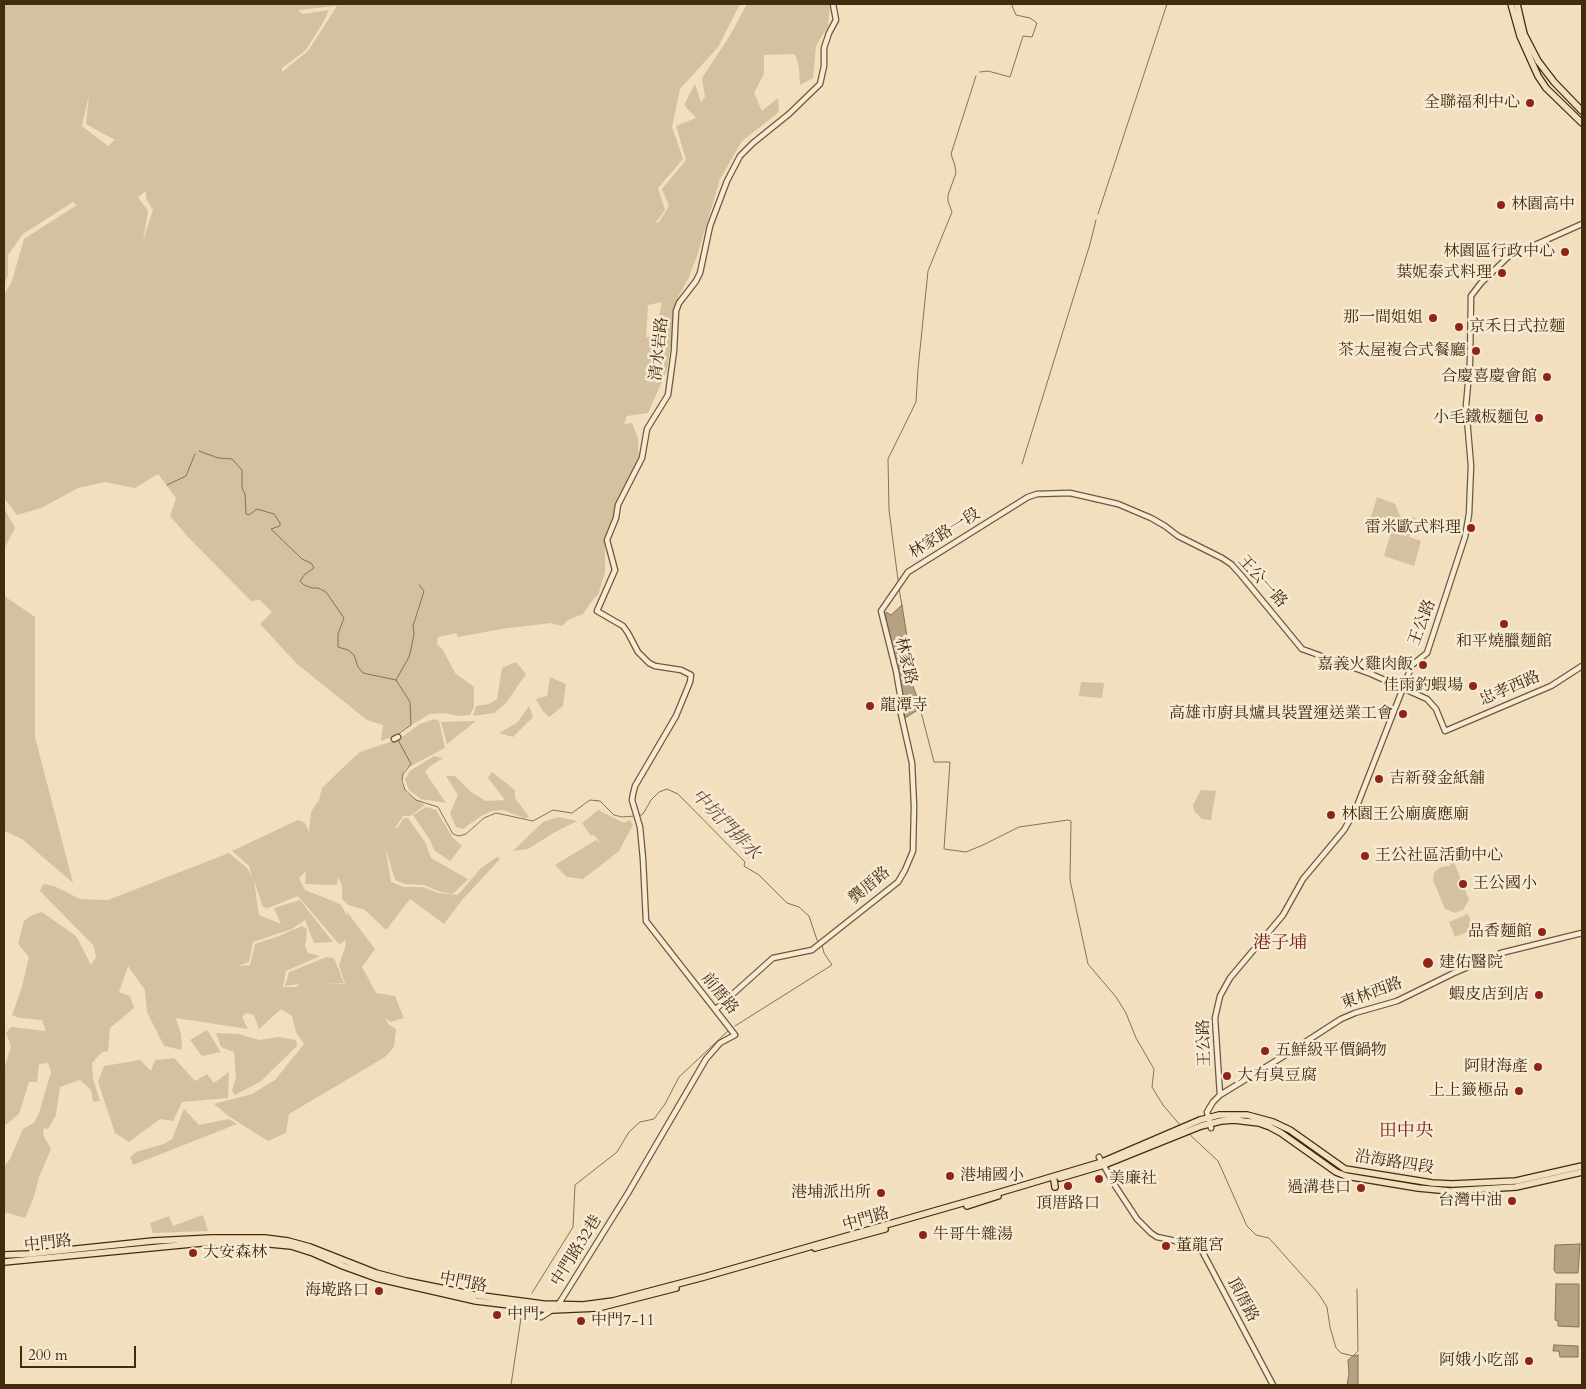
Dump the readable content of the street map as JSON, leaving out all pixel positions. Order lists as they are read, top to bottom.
{
  "streets": {
    "main road": ["沿海路四段", "中門路"],
    "street": [
      "清水岩路",
      "林家路一段",
      "王公一路",
      "王公路",
      "林家路",
      "忠孝西路",
      "龔厝路",
      "前厝路",
      "東林西路",
      "中門路32巷",
      "頂厝路"
    ]
  },
  "crossings": [
    ["清水岩路", "前厝路"],
    ["林家路一段", "王公一路"],
    ["林家路一段", "林家路"],
    ["王公一路", "王公路"],
    ["王公一路", "忠孝西路"],
    ["王公路", "東林西路"],
    ["林家路", "龔厝路"],
    ["龔厝路", "前厝路"],
    ["前厝路", "中門路32巷"],
    ["東林西路", "沿海路四段"],
    ["中門路", "中門路32巷"]
  ],
  "districts": ["港子埔", "田中央"],
  "water": ["中坑門排水"],
  "places": [
    "全聯福利中心",
    "林園高中",
    "林園區行政中心",
    "葉妮泰式料理",
    "那一間姐姐",
    "京禾日式拉麵",
    "茶太屋複合式餐廳",
    "合慶喜慶會館",
    "小毛鐵板麵包",
    "雷米歐式料理",
    "和平燒臘麵館",
    "嘉義火雞肉飯",
    "佳雨釣蝦場",
    "龍潭寺",
    "高雄市廚具爐具裝置運送業工會",
    "吉新發金紙舖",
    "林園王公廟廣應廟",
    "王公社區活動中心",
    "王公國小",
    "品香麵館",
    "建佑醫院",
    "蝦皮店到店",
    "五鮮級平價鍋物",
    "阿財海產",
    "大有臭豆腐",
    "上上籤極品",
    "港埔國小",
    "美廉社",
    "頂厝路口",
    "過溝巷口",
    "港埔派出所",
    "台灣中油",
    "牛哥牛雜湯",
    "董龍宮",
    "大安森林",
    "海墘路口",
    "中門",
    "中門7-11",
    "阿娥小吃部"
  ],
  "scale_bar": "200 m"
}
